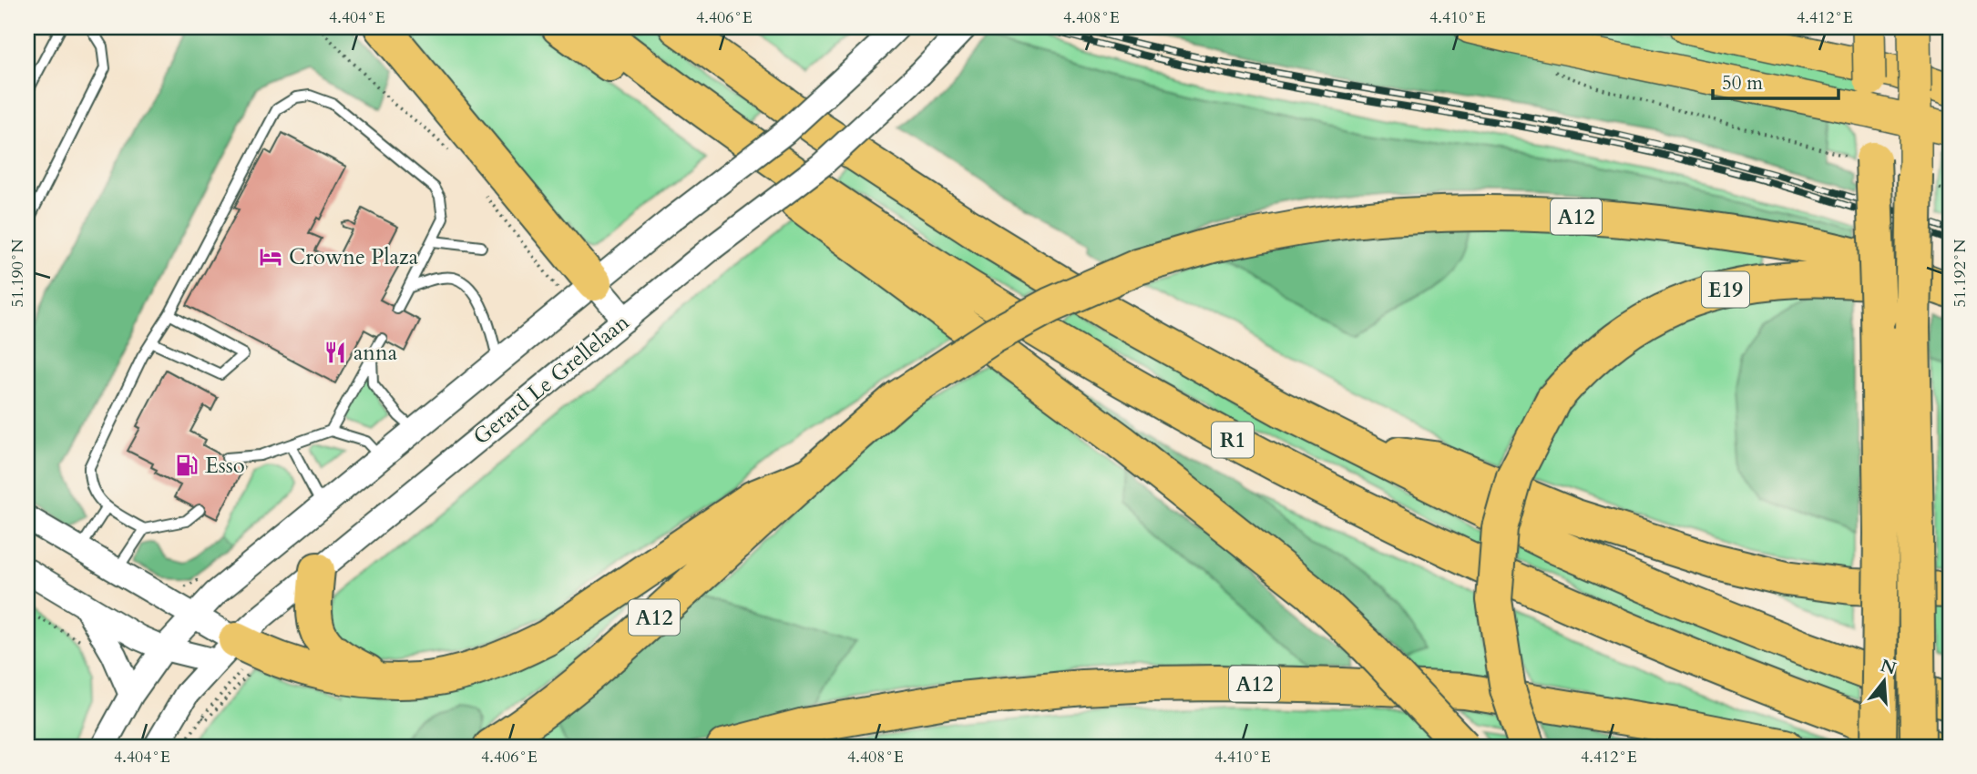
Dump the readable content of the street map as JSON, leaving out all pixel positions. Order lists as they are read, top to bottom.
{
  "streets": {
    "highway": ["A12", "E19", "R1"],
    "street": ["Gerard Le Grellelaan"]
  },
  "crossings": [
    ["A12", "E19"]
  ],
  "places": {
    "hotel": ["Crowne Plaza"],
    "restaurant": ["anna"],
    "fuel station": ["Esso"]
  },
  "scale_bar": "50 m",
  "north": "top",
  "coordinates": [
    "4.404°E",
    "4.406°E",
    "4.408°E",
    "4.410°E",
    "4.412°E",
    "51.192°N",
    "51.190°N"
  ]
}
